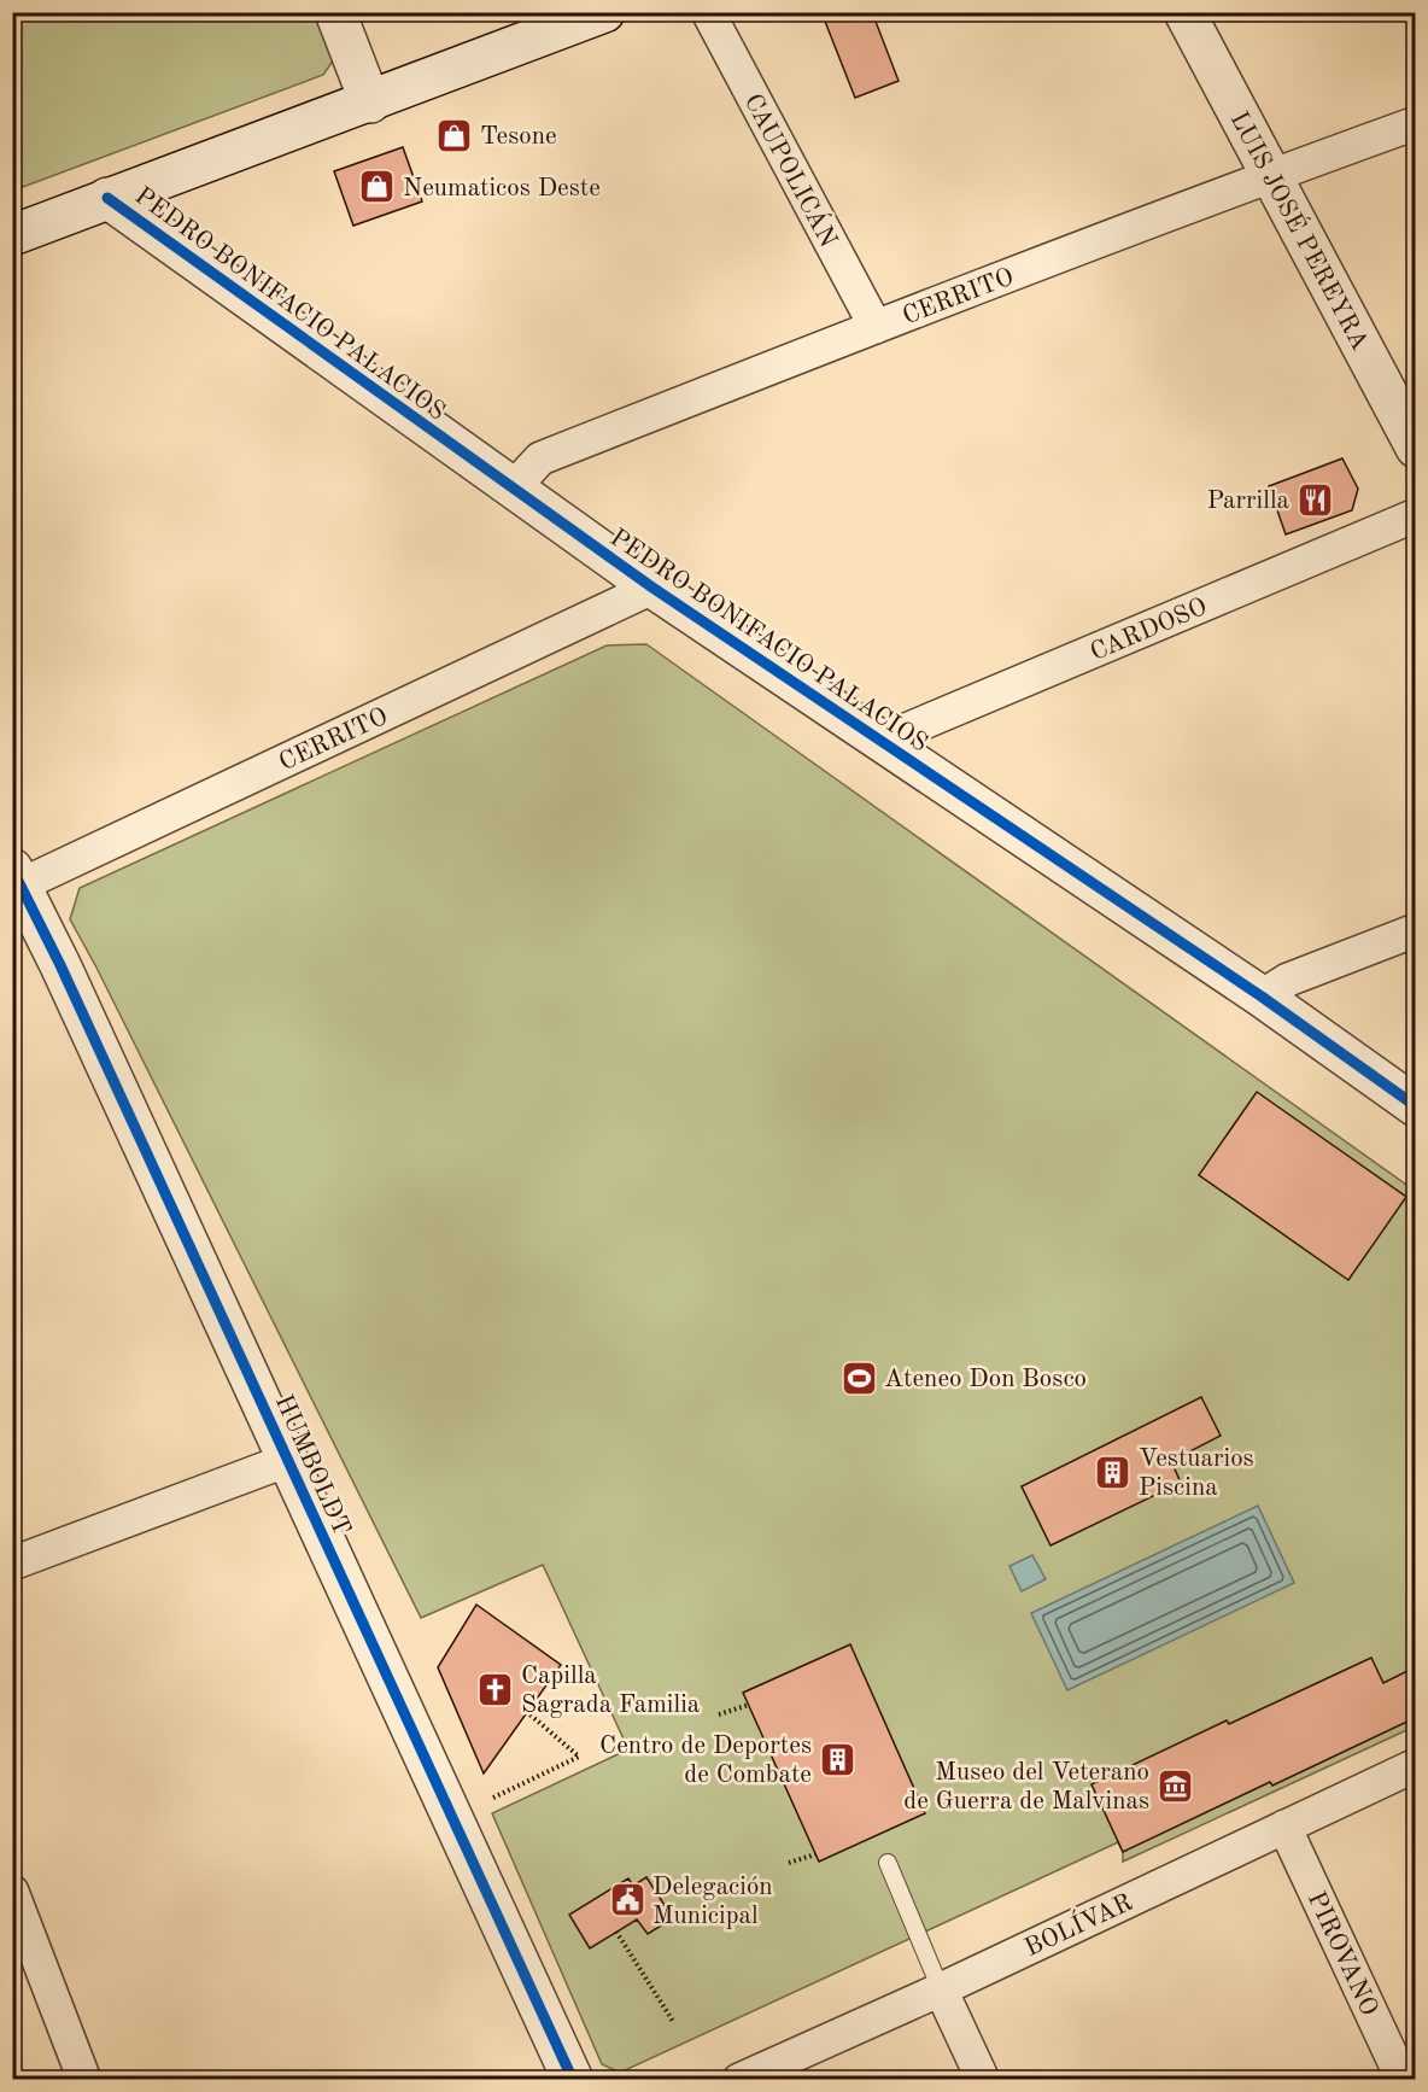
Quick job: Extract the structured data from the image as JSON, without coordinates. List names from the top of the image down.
{
  "streets": {
    "street": [
      "CAUPOLICÁN",
      "LUIS JOSÉ PEREYRA",
      "CERRITO",
      "PEDRO BONIFACIO PALACIOS",
      "CARDOSO",
      "HUMBOLDT",
      "BOLÍVAR",
      "PIROVANO"
    ]
  },
  "crossings": [
    ["CAUPOLICÁN", "CERRITO"],
    ["LUIS JOSÉ PEREYRA", "CERRITO"],
    ["CERRITO", "PEDRO BONIFACIO PALACIOS"],
    ["CERRITO", "HUMBOLDT"],
    ["PEDRO BONIFACIO PALACIOS", "CARDOSO"],
    ["BOLÍVAR", "PIROVANO"]
  ],
  "places": {
    "shop": ["Tesone", "Neumaticos Deste"],
    "restaurant": ["Parrilla"],
    "sports": ["Ateneo Don Bosco"],
    "building": ["Vestuarios Piscina", "Centro de Deportes de Combate"],
    "church": ["Capilla Sagrada Familia"],
    "museum": ["Museo del Veterano de Guerra de Malvinas"],
    "public building": ["Delegación Municipal"]
  }
}
